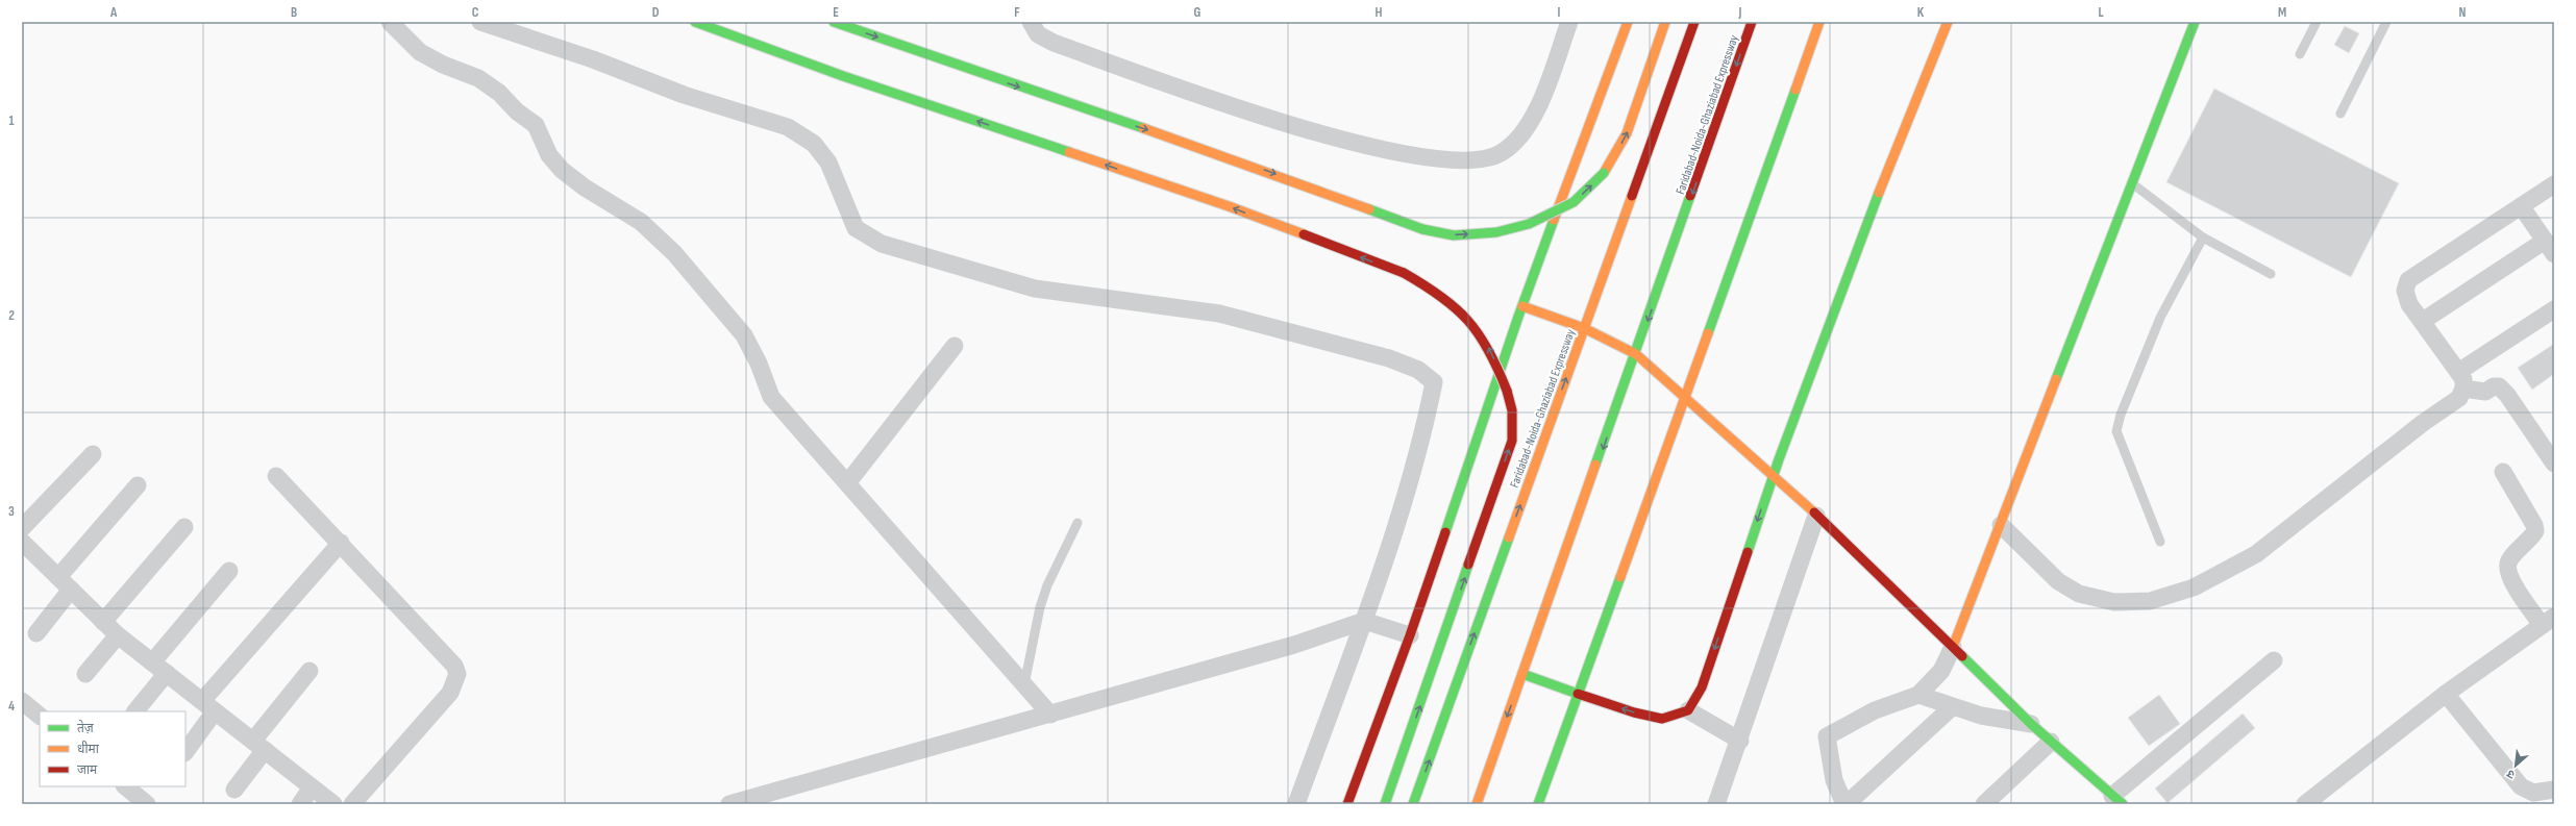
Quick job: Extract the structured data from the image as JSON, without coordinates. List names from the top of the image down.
{
  "streets": {
    "street": ["Faridabad-Noida-Ghaziabad Expressway"]
  },
  "legend": ["तेज़", "धीमा", "जाम"],
  "north": "bottom left",
  "grid": {
    "columns": [
      "A",
      "B",
      "C",
      "D",
      "E",
      "F",
      "G",
      "H",
      "I",
      "J",
      "K",
      "L",
      "M",
      "N"
    ],
    "rows": [
      "1",
      "2",
      "3",
      "4"
    ]
  }
}
